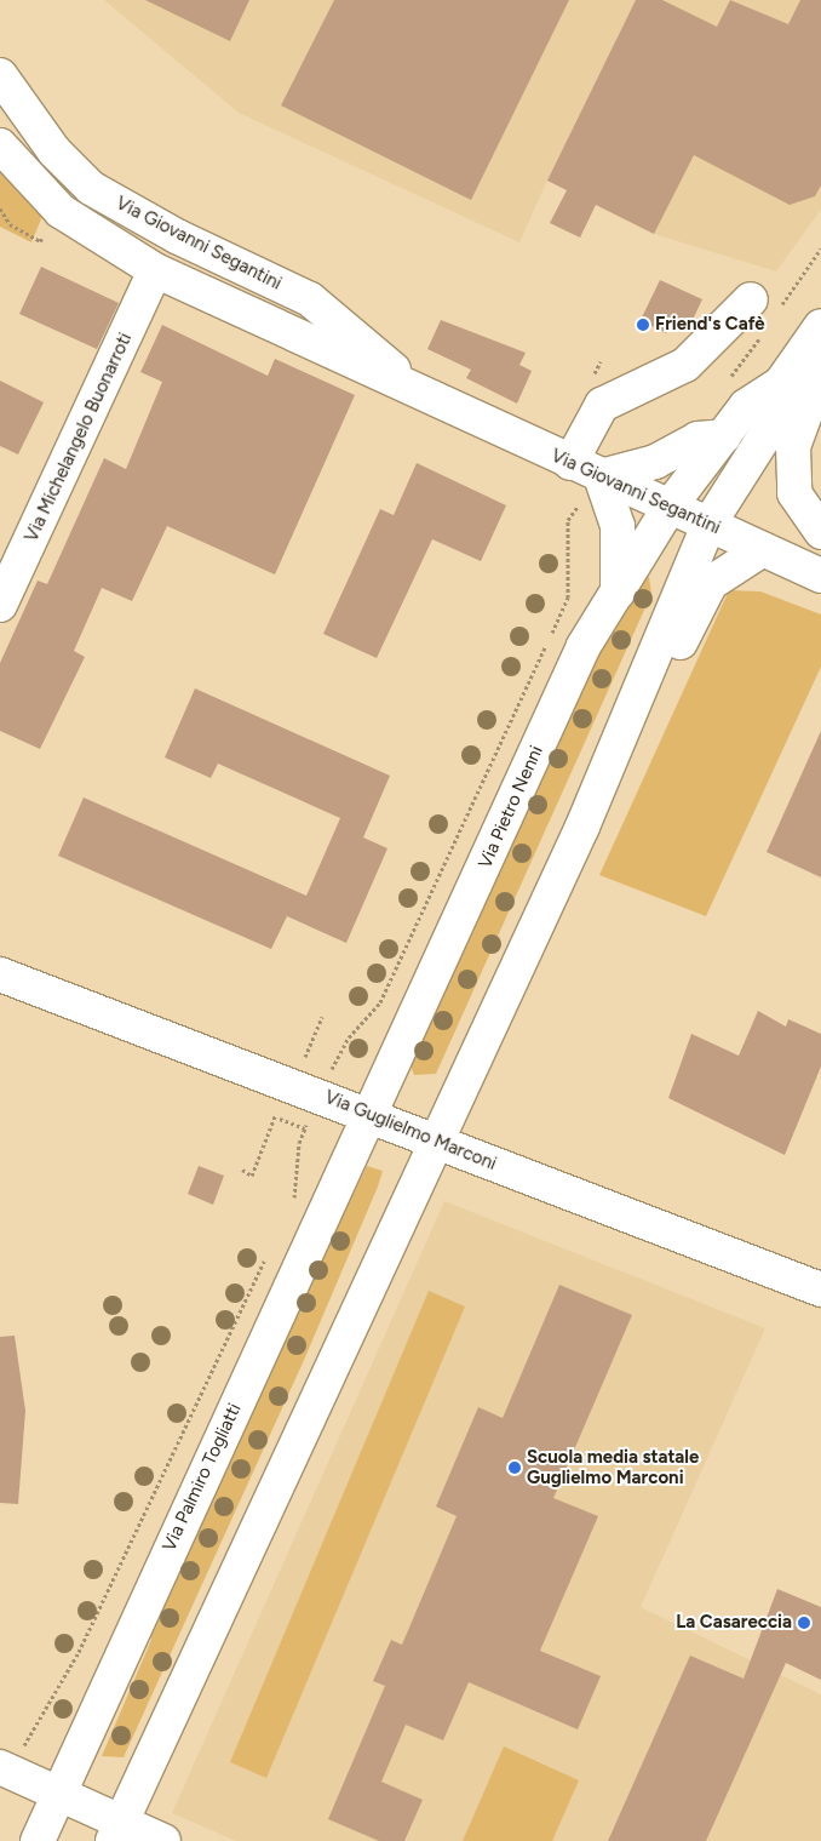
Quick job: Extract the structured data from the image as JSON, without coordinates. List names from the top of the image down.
{
  "streets": {
    "street": [
      "Via Giovanni Segantini",
      "Via Michelangelo Buonarroti",
      "Via Pietro Nenni",
      "Via Guglielmo Marconi",
      "Via Palmiro Togliatti"
    ]
  },
  "crossings": [
    ["Via Giovanni Segantini", "Via Michelangelo Buonarroti"],
    ["Via Giovanni Segantini", "Via Pietro Nenni"],
    ["Via Pietro Nenni", "Via Guglielmo Marconi"],
    ["Via Pietro Nenni", "Via Palmiro Togliatti"],
    ["Via Guglielmo Marconi", "Via Palmiro Togliatti"]
  ],
  "places": ["Friend's Cafè", "Scuola media statale Guglielmo Marconi", "La Casareccia"]
}
